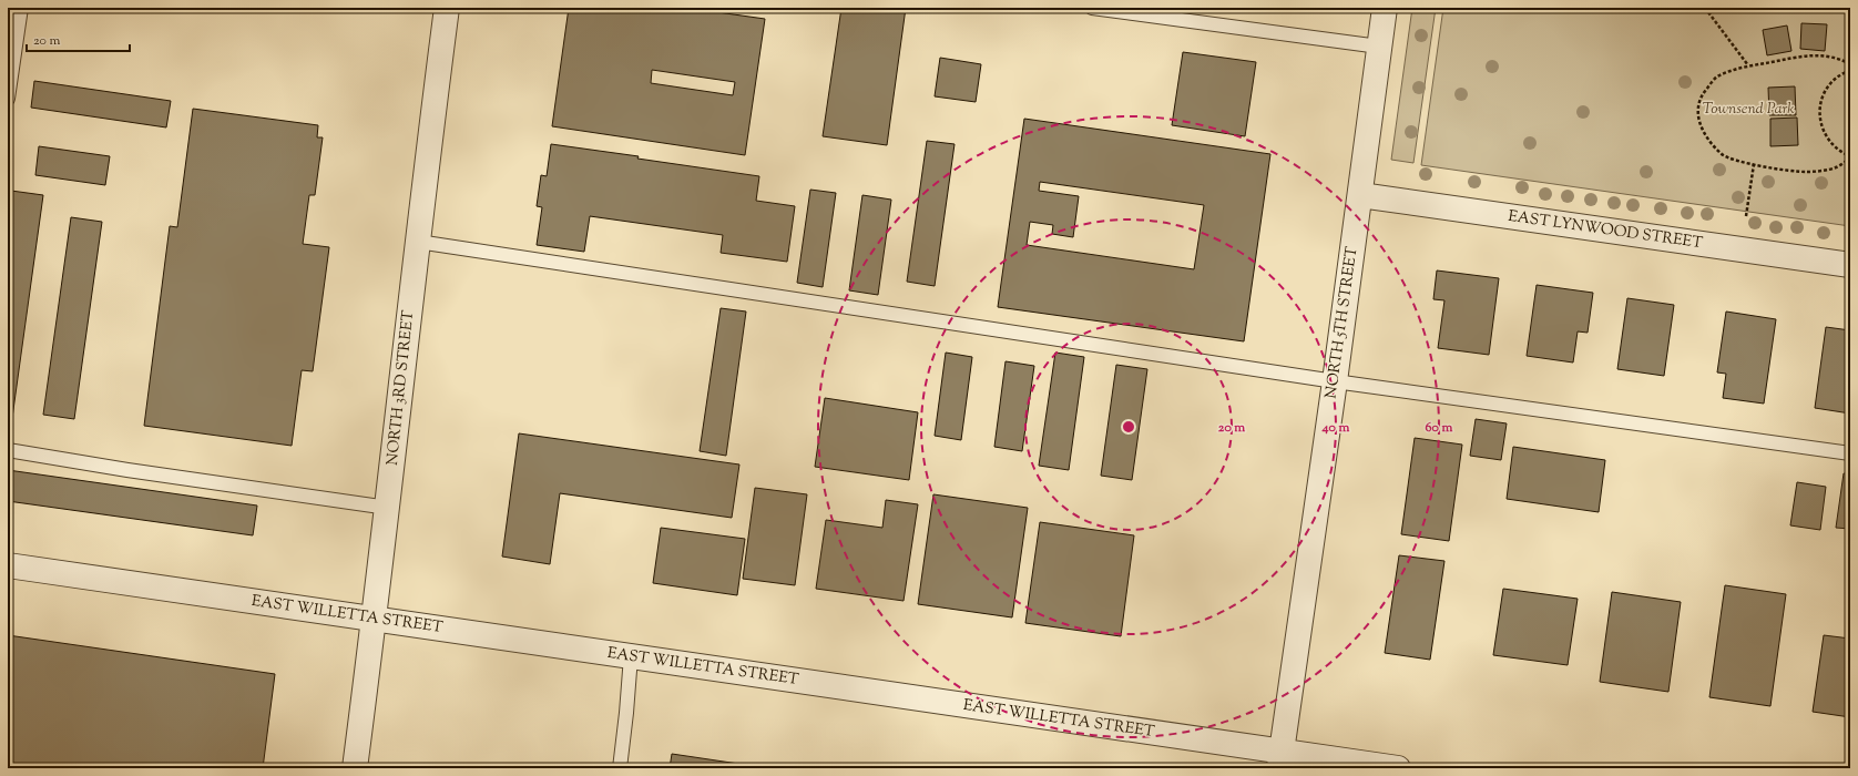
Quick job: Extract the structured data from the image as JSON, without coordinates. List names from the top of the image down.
{
  "streets": {
    "street": [
      "EAST LYNWOOD STREET",
      "NORTH 5TH STREET",
      "NORTH 3RD STREET",
      "EAST WILLETTA STREET"
    ]
  },
  "crossings": [
    ["EAST LYNWOOD STREET", "NORTH 5TH STREET"],
    ["NORTH 5TH STREET", "EAST WILLETTA STREET"],
    ["NORTH 3RD STREET", "EAST WILLETTA STREET"]
  ],
  "parks": ["Townsend Park"],
  "scale_bar": "20 m",
  "rings": ["20 m", "40 m", "60 m"]
}
